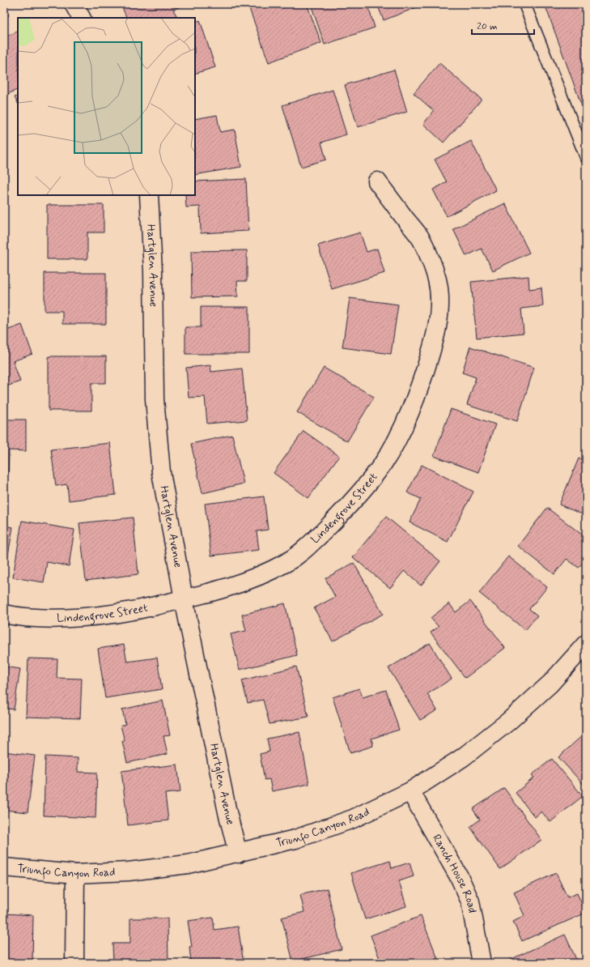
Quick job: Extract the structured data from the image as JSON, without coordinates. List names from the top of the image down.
{
  "streets": {
    "street": [
      "Hartglen Avenue",
      "Lindengrove Street",
      "Triunfo Canyon Road",
      "Ranch House Road"
    ]
  },
  "crossings": [
    ["Hartglen Avenue", "Lindengrove Street"],
    ["Hartglen Avenue", "Triunfo Canyon Road"],
    ["Triunfo Canyon Road", "Ranch House Road"]
  ],
  "scale_bar": "20 m"
}
